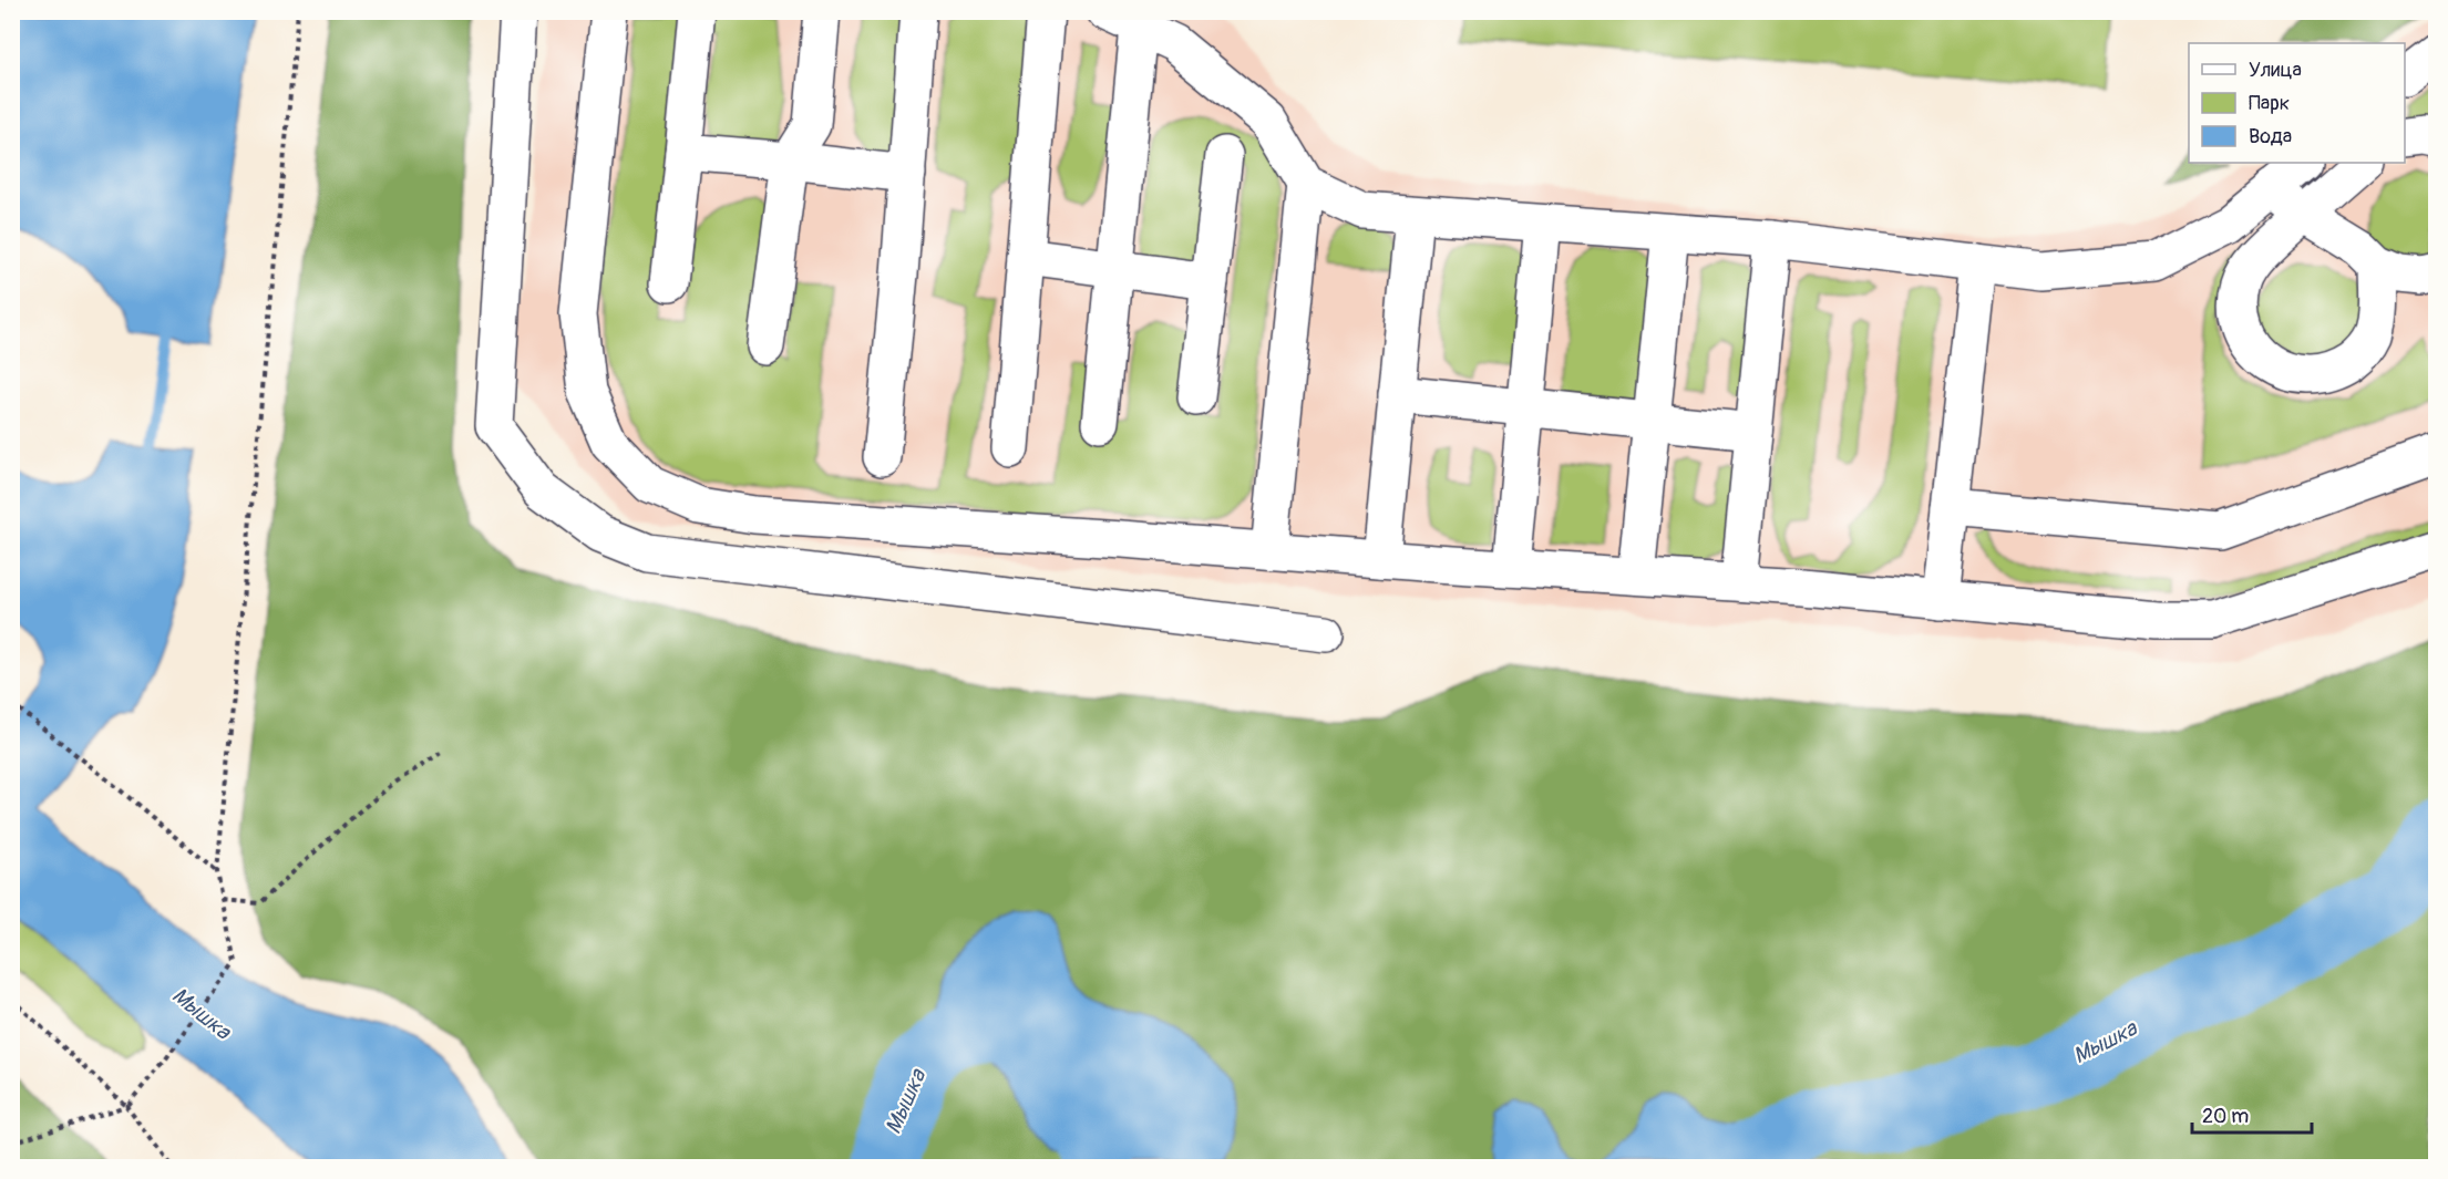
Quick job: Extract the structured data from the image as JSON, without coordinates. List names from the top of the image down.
{
  "water": ["Мышка"],
  "legend": ["Улица", "Парк", "Вода"],
  "scale_bar": "20 m"
}
